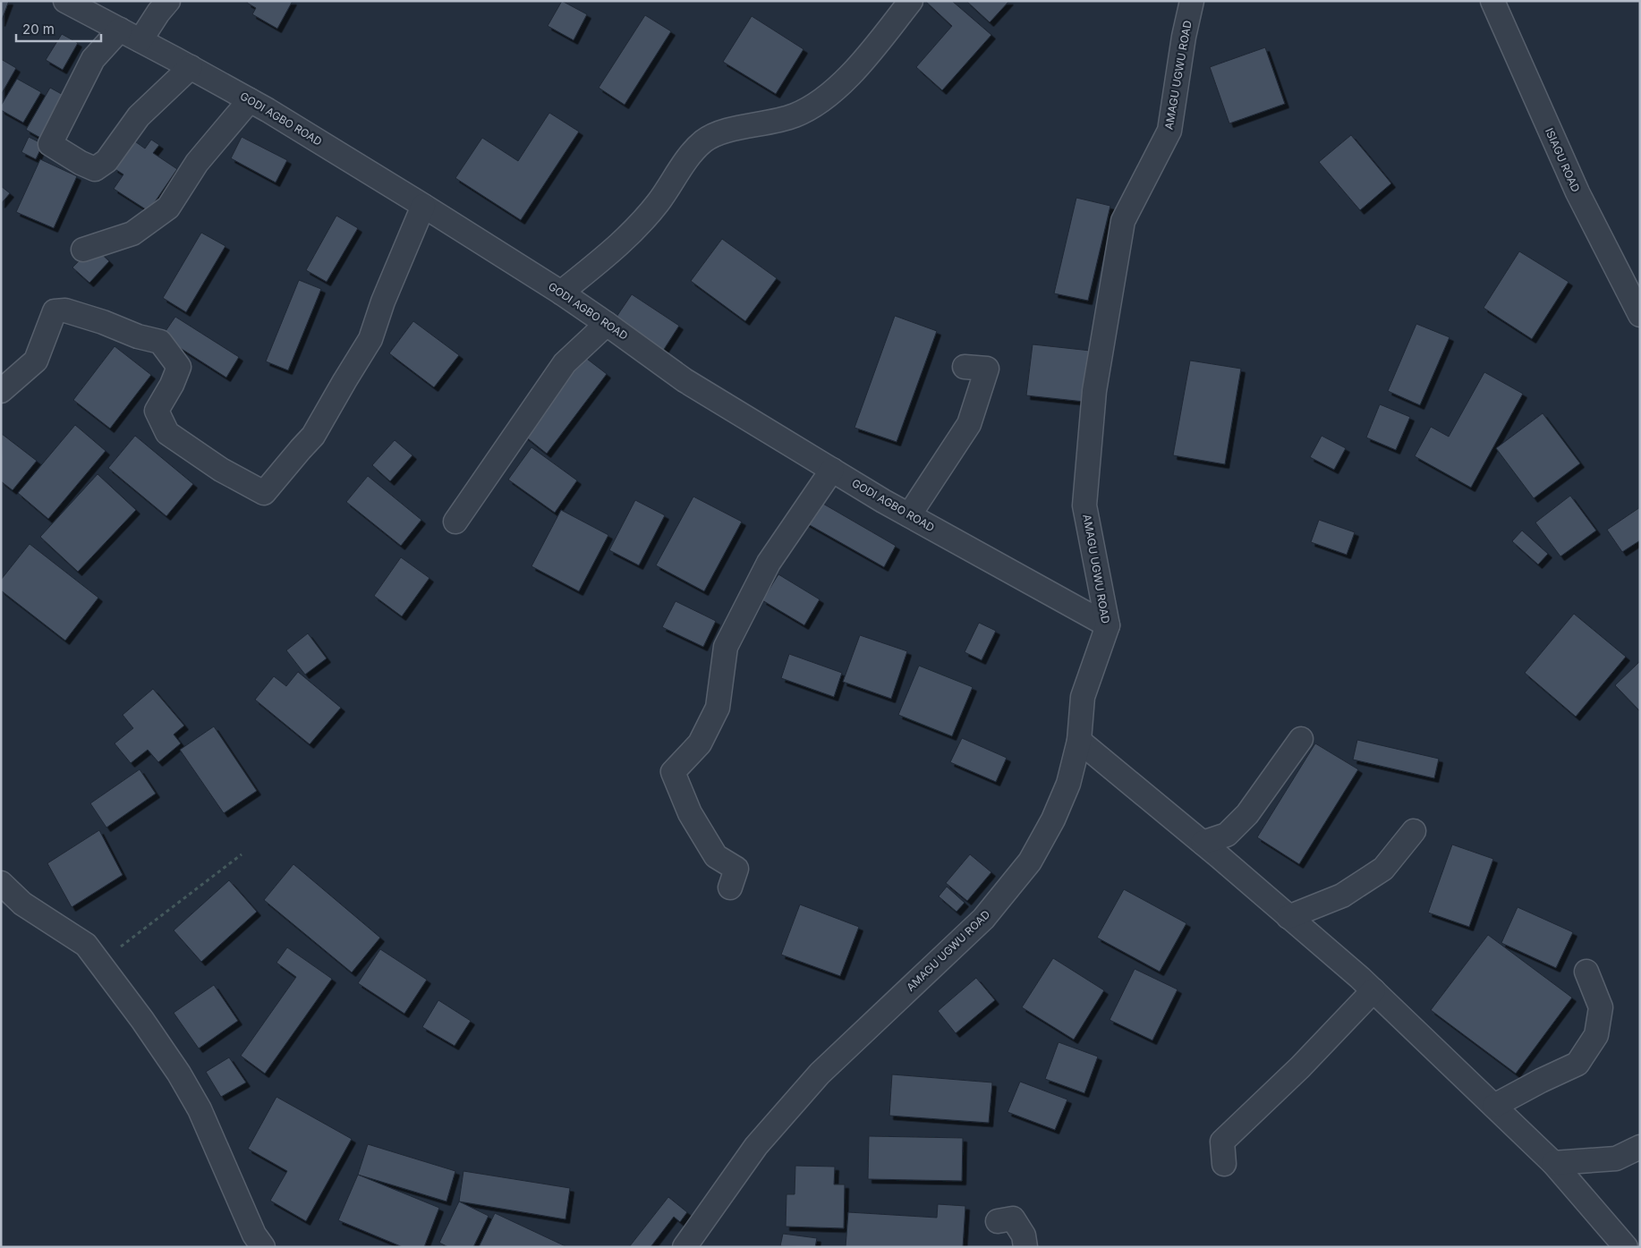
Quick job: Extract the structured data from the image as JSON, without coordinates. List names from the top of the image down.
{
  "streets": {
    "street": ["AMAGU UGWU ROAD", "GODI AGBO ROAD", "ISIAGU ROAD"]
  },
  "crossings": [
    ["AMAGU UGWU ROAD", "GODI AGBO ROAD"]
  ],
  "scale_bar": "20 m"
}
